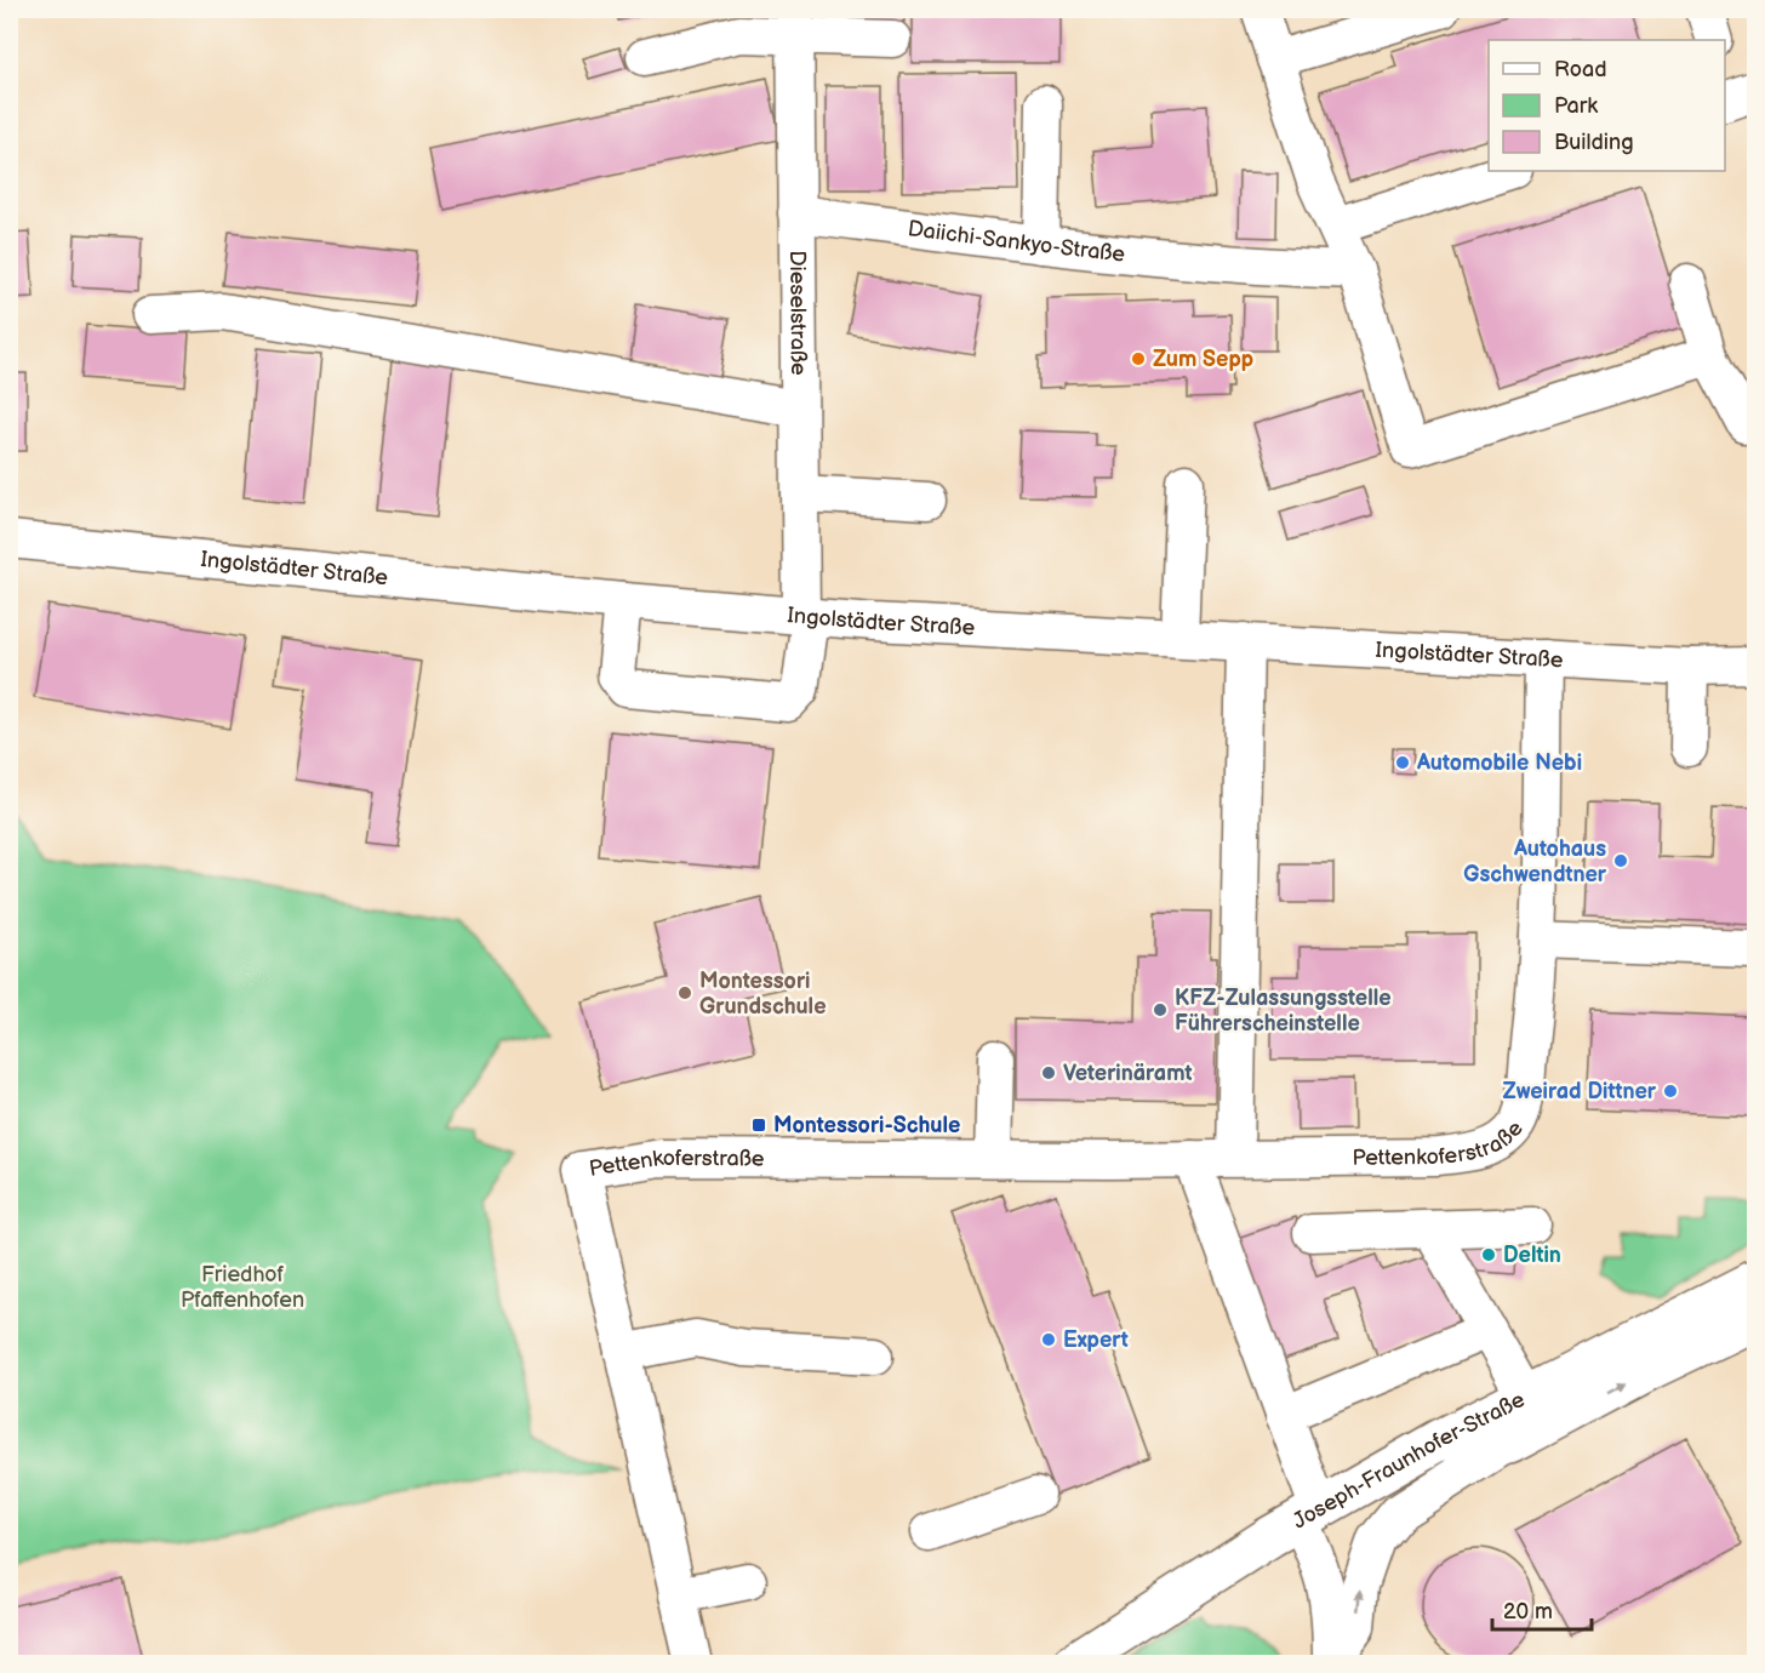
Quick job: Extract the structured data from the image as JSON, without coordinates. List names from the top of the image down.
{
  "streets": {
    "main road": ["Joseph-Fraunhofer-Straße"],
    "street": [
      "Daiichi-Sankyo-Straße",
      "Dieselstraße",
      "Ingolstädter Straße",
      "Pettenkoferstraße"
    ]
  },
  "crossings": [
    ["Daiichi-Sankyo-Straße", "Dieselstraße"],
    ["Dieselstraße", "Ingolstädter Straße"],
    ["Ingolstädter Straße", "Pettenkoferstraße"]
  ],
  "parks": ["Friedhof Pfaffenhofen"],
  "places": {
    "other": [
      "Zum Sepp",
      "Automobile Nebi",
      "Autohaus Gschwendtner",
      "Montessori Grundschule",
      "KFZ-Zulassungsstelle Führerscheinstelle",
      "Veterinäramt",
      "Zweirad Dittner",
      "Deltin",
      "Expert"
    ],
    "transit": ["Montessori-Schule"]
  },
  "legend": ["Road", "Park", "Building"],
  "scale_bar": "20 m"
}
